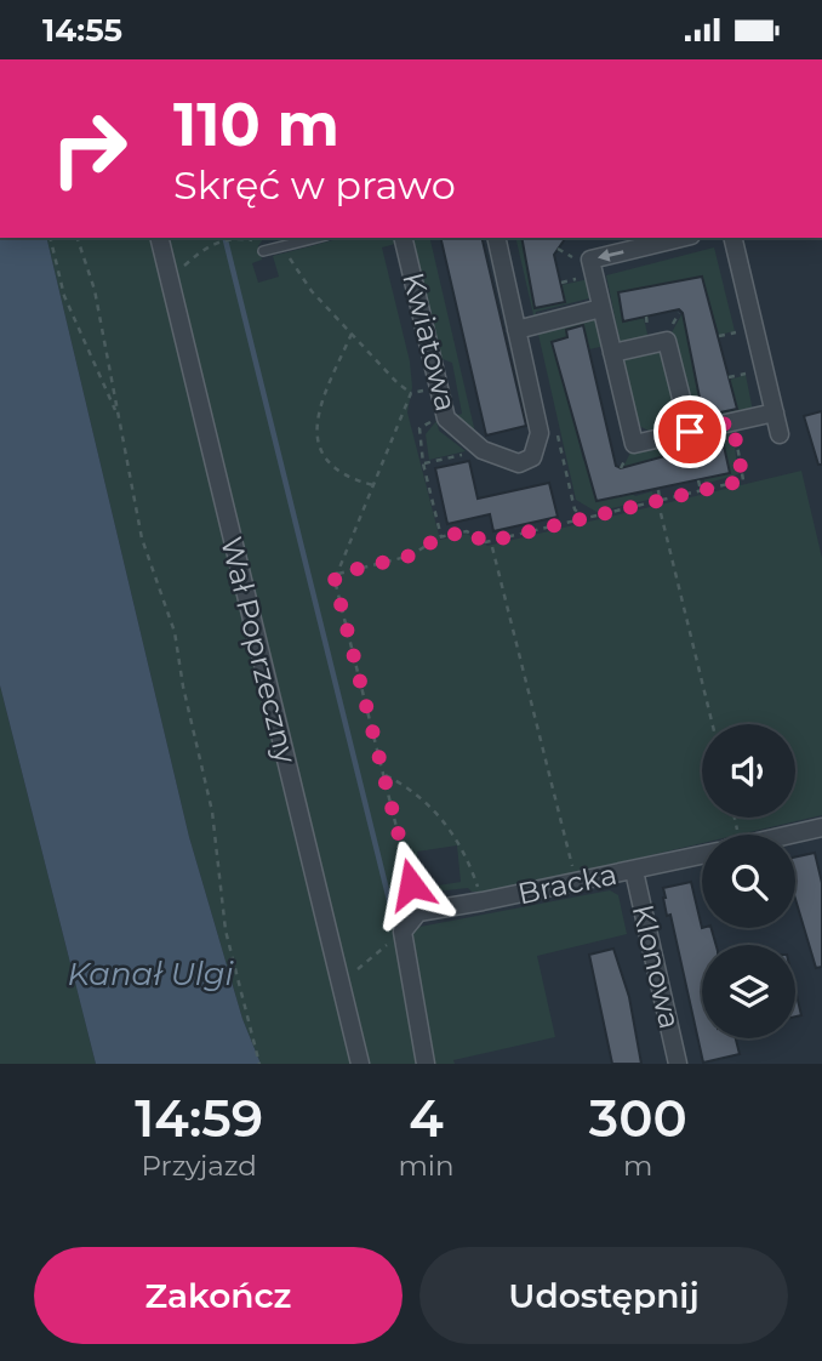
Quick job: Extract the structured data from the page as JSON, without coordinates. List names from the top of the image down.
{
  "streets": {
    "street": [
      "Kwiatowa",
      "Wał Poprzeczny",
      "Bracka",
      "Klonowa"
    ]
  },
  "crossings": [
    ["Bracka", "Klonowa"]
  ],
  "water": ["Kanał Ulgi"],
  "page": {
    "status": "14:55",
    "turn": ["110 m", "Skręć w prawo"],
    "eta": [
      "14:59",
      "Przyjazd",
      "4",
      "min",
      "300",
      "m"
    ],
    "buttons": ["Zakończ", "Udostępnij"]
  }
}
